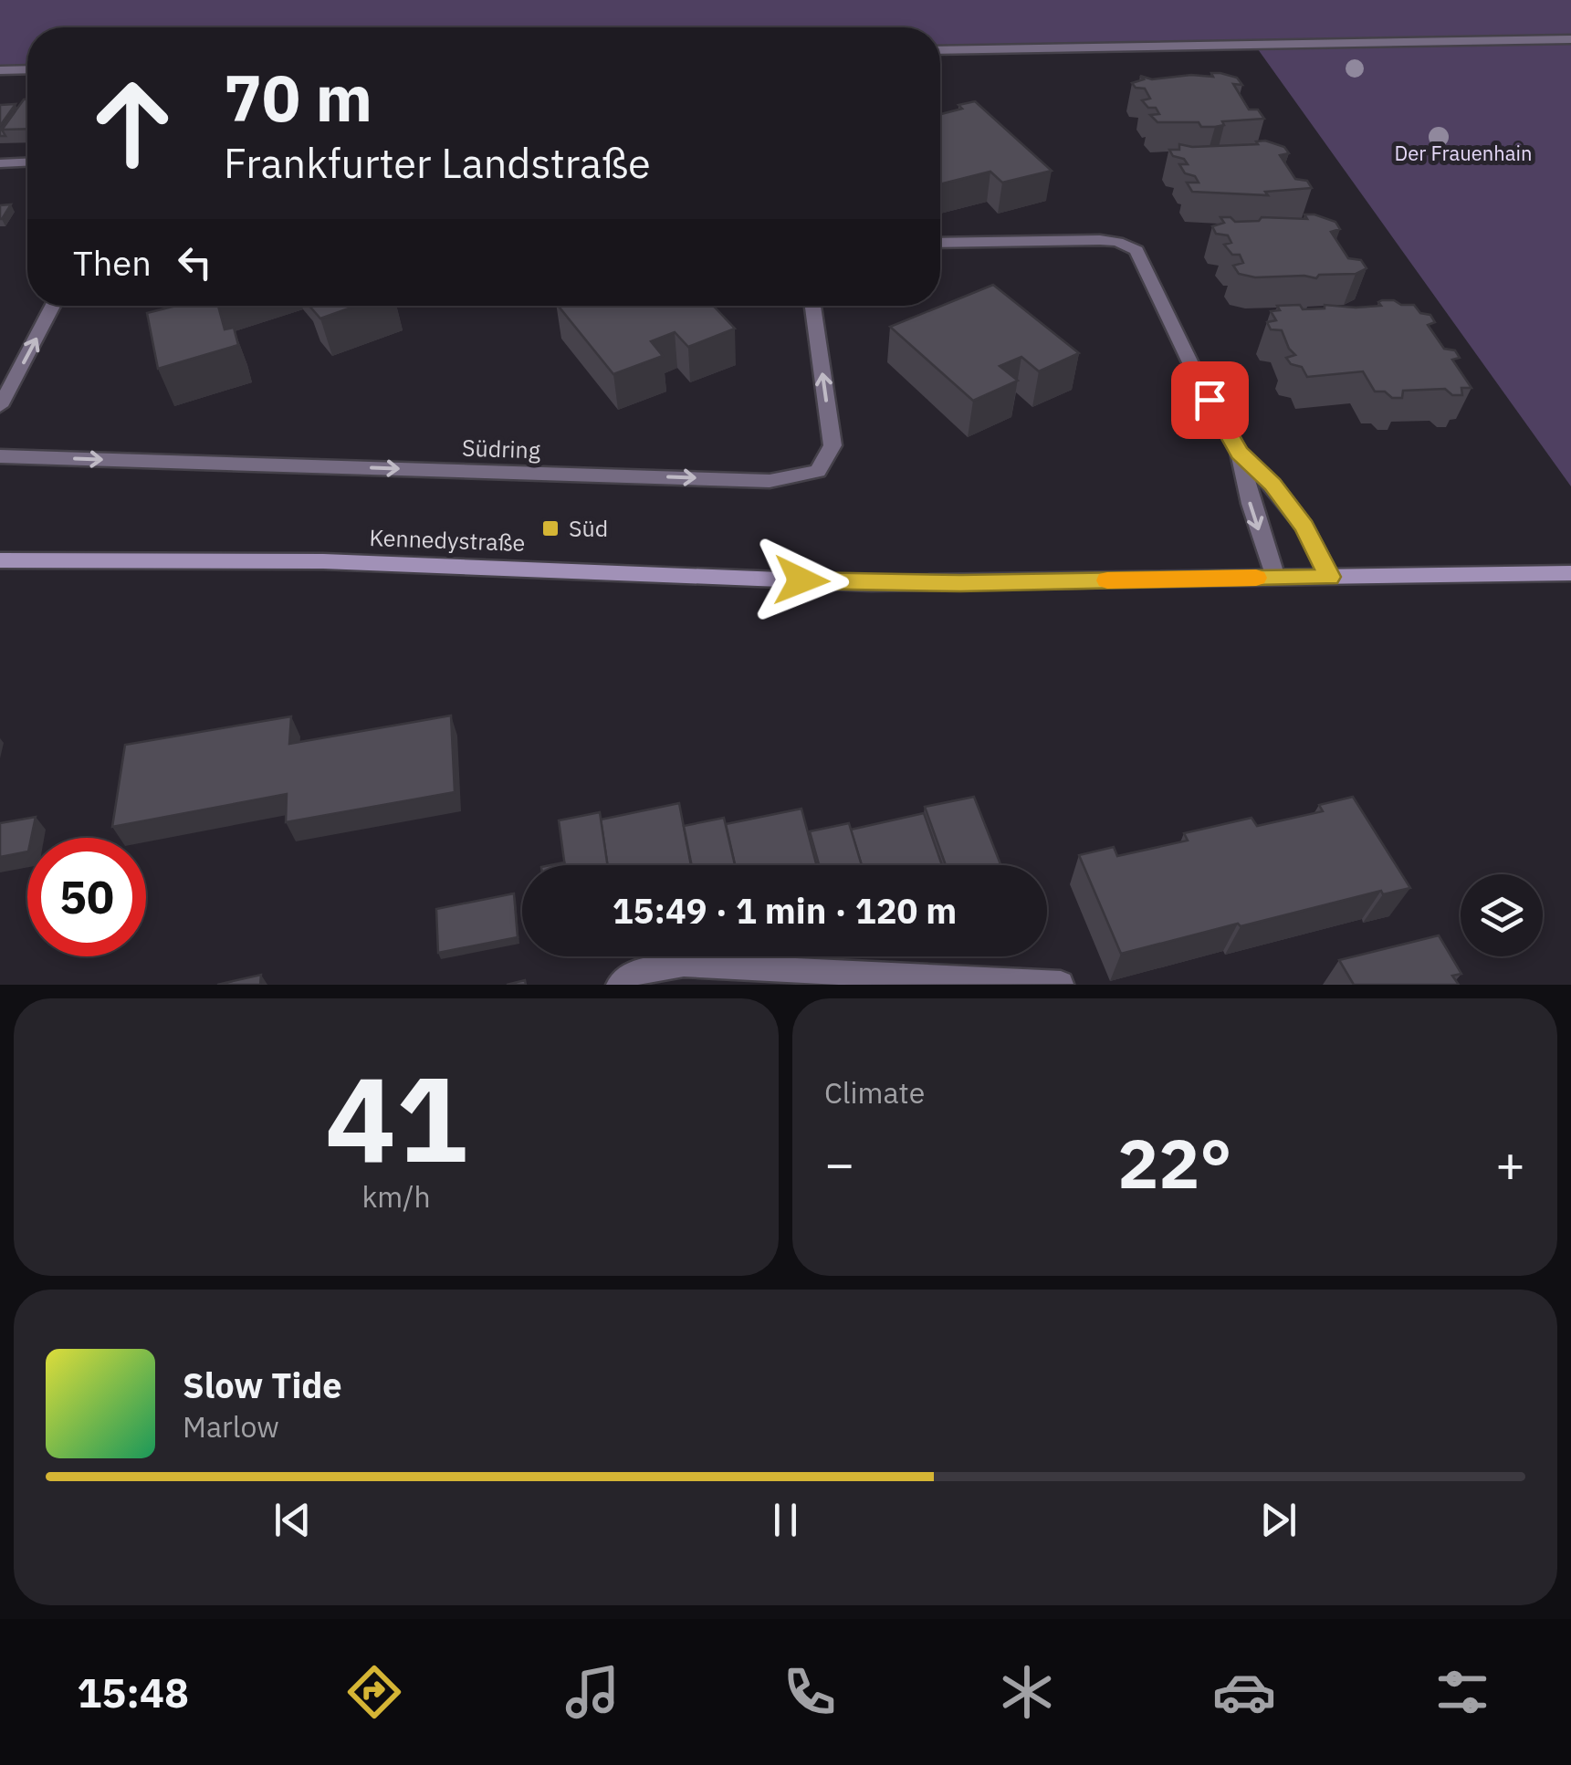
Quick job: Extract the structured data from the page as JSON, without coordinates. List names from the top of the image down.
{
  "streets": {
    "main road": ["Kennedystraße"],
    "street": ["Südring"]
  },
  "one_way": ["Südring"],
  "parks": ["Der Frauenhain"],
  "places": {
    "transit": ["Süd"]
  },
  "page": {
    "turn": ["70 m", "Frankfurter Landstraße"],
    "then": "Then",
    "limit": "50",
    "trip": "15:49 · 1 min · 120 m",
    "tile": [
      ["41", "km/h"],
      "Climate"
    ],
    "heat": ["−", "22°", "+"],
    "song": ["Slow Tide", "Marlow"],
    "tabs": "15:48"
  }
}
